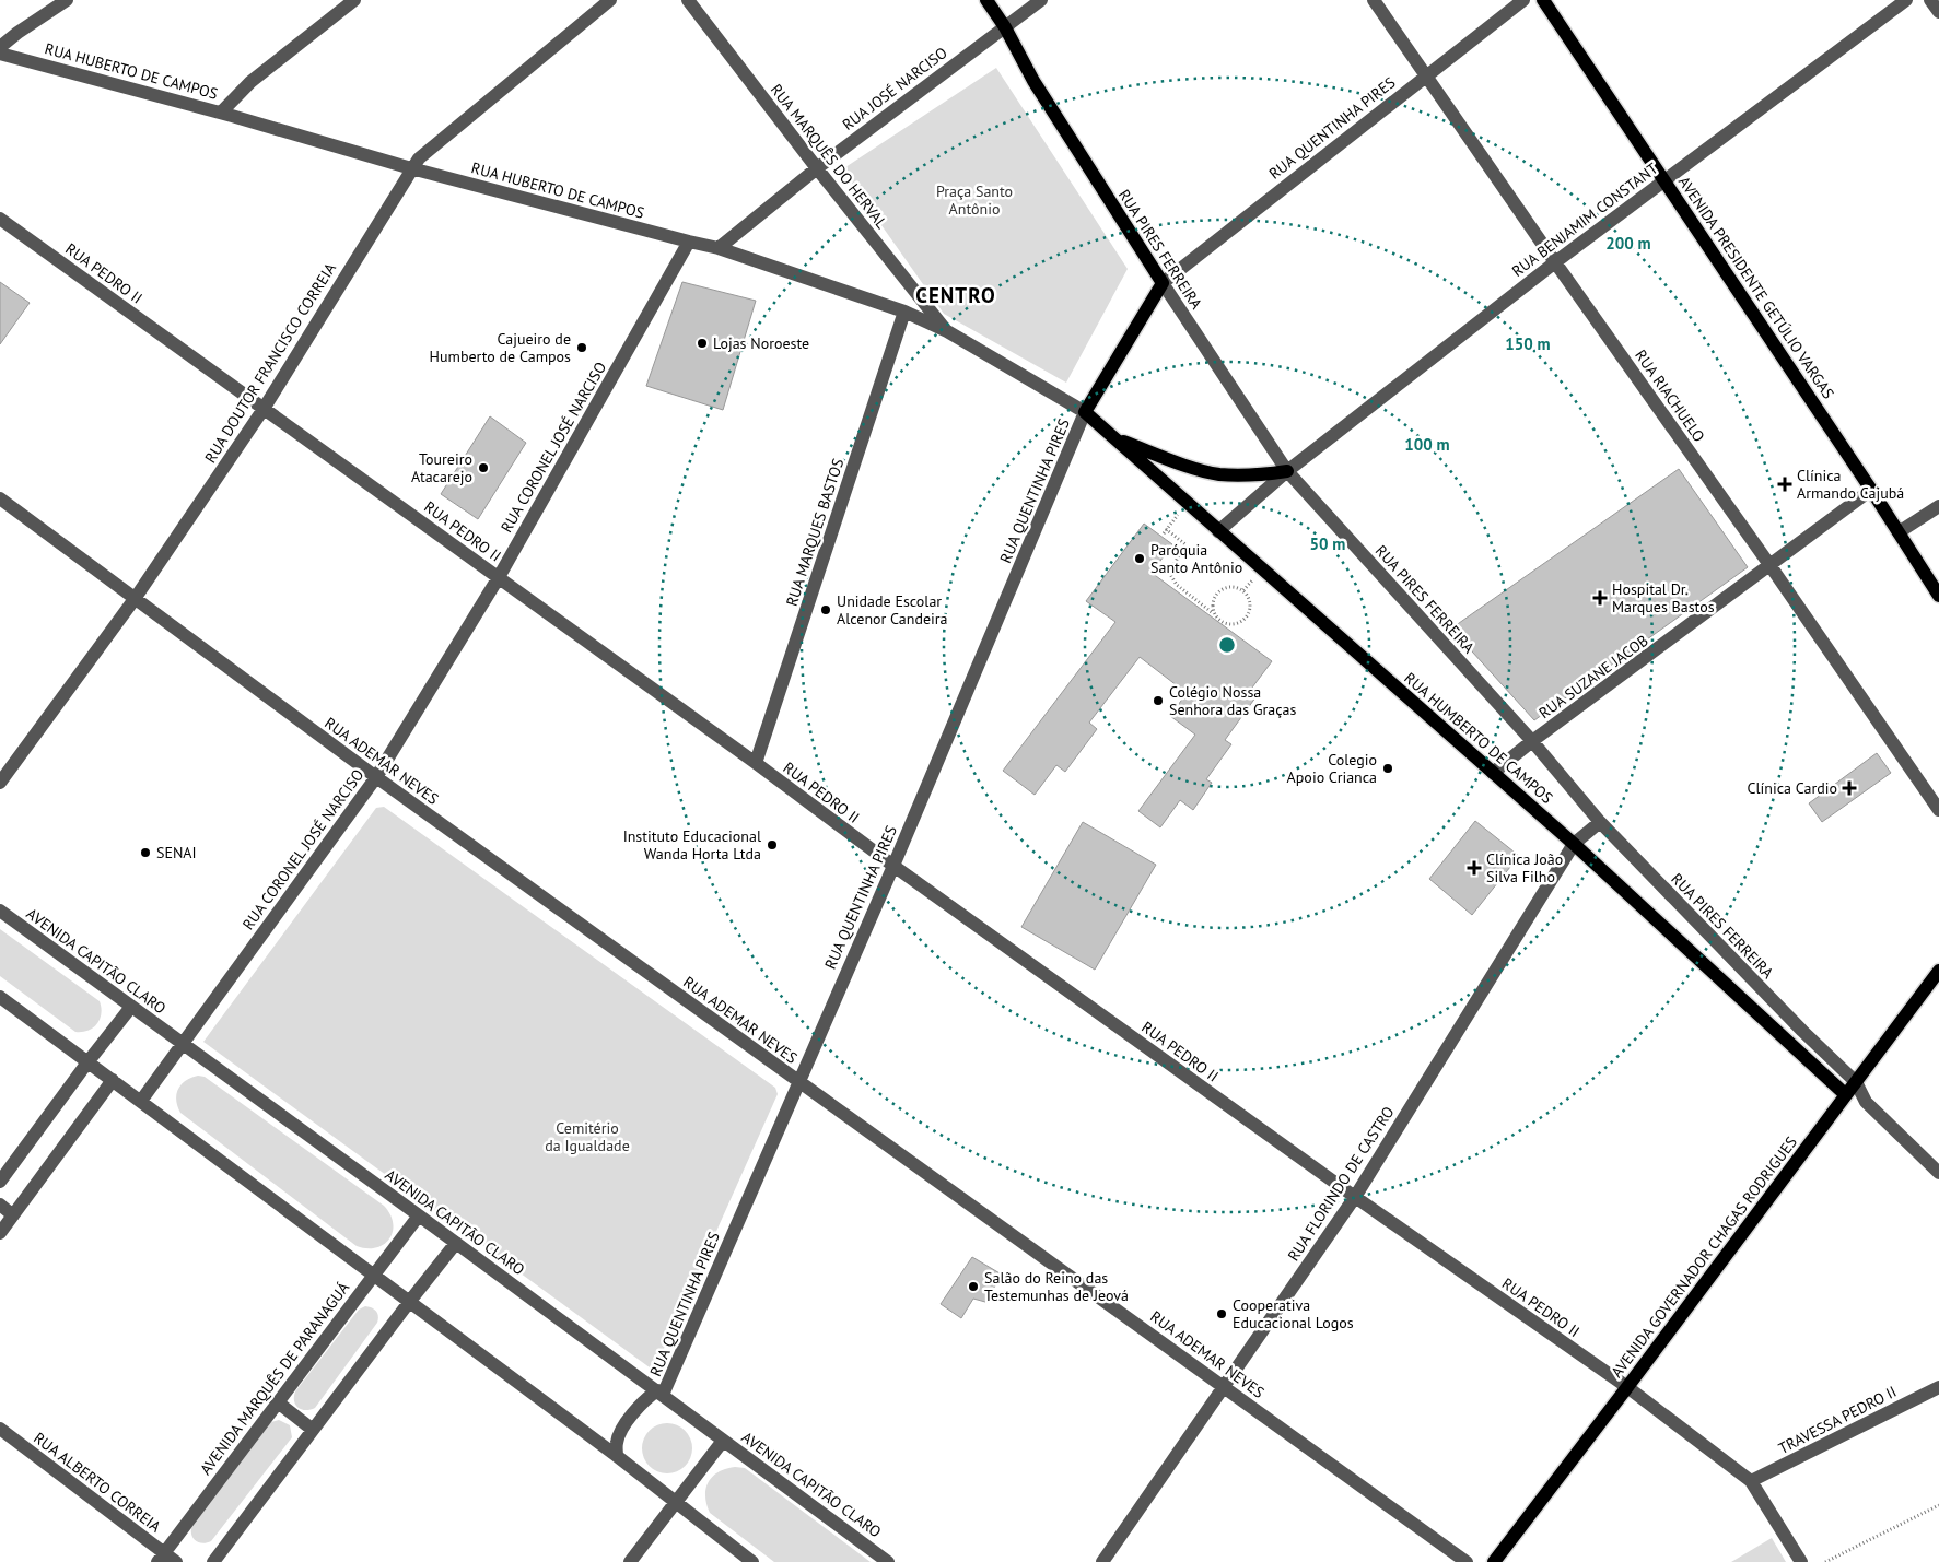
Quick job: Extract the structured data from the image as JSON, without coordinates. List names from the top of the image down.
{
  "streets": {
    "main road": [
      "RUA PIRES FERREIRA",
      "AVENIDA PRESIDENTE GETÚLIO VARGAS",
      "RUA HUMBERTO DE CAMPOS",
      "AVENIDA GOVERNADOR CHAGAS RODRIGUES"
    ],
    "street": [
      "RUA HUBERTO DE CAMPOS",
      "RUA JOSÉ NARCISO",
      "RUA QUENTINHA PIRES",
      "RUA MARQUÊS DO HERVAL",
      "RUA BENJAMIM CONSTANT",
      "RUA PEDRO II",
      "RUA DOUTOR FRANCISCO CORREIA",
      "RUA RIACHUELO",
      "RUA CORONEL JOSÉ NARCISO",
      "RUA MARQUES BASTOS",
      "RUA SUZANE JACOB",
      "RUA ADEMAR NEVES",
      "AVENIDA CAPITÃO CLARO",
      "RUA FLORINDO DE CASTRO",
      "AVENIDA MARQUÊS DE PARANAGUÁ",
      "TRAVESSA PEDRO II",
      "RUA ALBERTO CORREIA"
    ]
  },
  "crossings": [
    ["RUA HUBERTO DE CAMPOS", "RUA JOSÉ NARCISO"],
    ["RUA HUBERTO DE CAMPOS", "RUA QUENTINHA PIRES"],
    ["RUA HUBERTO DE CAMPOS", "RUA MARQUÊS DO HERVAL"],
    ["RUA HUBERTO DE CAMPOS", "RUA DOUTOR FRANCISCO CORREIA"],
    ["RUA HUBERTO DE CAMPOS", "RUA CORONEL JOSÉ NARCISO"],
    ["RUA HUBERTO DE CAMPOS", "RUA MARQUES BASTOS"],
    ["RUA HUBERTO DE CAMPOS", "RUA HUMBERTO DE CAMPOS"],
    ["RUA JOSÉ NARCISO", "RUA MARQUÊS DO HERVAL"],
    ["RUA JOSÉ NARCISO", "RUA PIRES FERREIRA"],
    ["RUA QUENTINHA PIRES", "RUA PIRES FERREIRA"],
    ["RUA QUENTINHA PIRES", "RUA PEDRO II"],
    ["RUA QUENTINHA PIRES", "RUA RIACHUELO"],
    ["RUA QUENTINHA PIRES", "RUA HUMBERTO DE CAMPOS"],
    ["RUA QUENTINHA PIRES", "RUA ADEMAR NEVES"],
    ["RUA QUENTINHA PIRES", "AVENIDA CAPITÃO CLARO"],
    ["RUA BENJAMIM CONSTANT", "RUA PIRES FERREIRA"],
    ["RUA BENJAMIM CONSTANT", "AVENIDA PRESIDENTE GETÚLIO VARGAS"],
    ["RUA BENJAMIM CONSTANT", "RUA RIACHUELO"],
    ["RUA BENJAMIM CONSTANT", "RUA HUMBERTO DE CAMPOS"],
    ["RUA PIRES FERREIRA", "RUA SUZANE JACOB"],
    ["RUA PIRES FERREIRA", "RUA FLORINDO DE CASTRO"],
    ["RUA PIRES FERREIRA", "AVENIDA GOVERNADOR CHAGAS RODRIGUES"],
    ["RUA PEDRO II", "RUA DOUTOR FRANCISCO CORREIA"],
    ["RUA PEDRO II", "RUA CORONEL JOSÉ NARCISO"],
    ["RUA PEDRO II", "RUA MARQUES BASTOS"],
    ["RUA PEDRO II", "RUA FLORINDO DE CASTRO"],
    ["RUA PEDRO II", "AVENIDA GOVERNADOR CHAGAS RODRIGUES"],
    ["RUA PEDRO II", "TRAVESSA PEDRO II"],
    ["AVENIDA PRESIDENTE GETÚLIO VARGAS", "RUA SUZANE JACOB"],
    ["RUA DOUTOR FRANCISCO CORREIA", "RUA ADEMAR NEVES"],
    ["RUA RIACHUELO", "RUA SUZANE JACOB"],
    ["RUA CORONEL JOSÉ NARCISO", "RUA ADEMAR NEVES"],
    ["RUA CORONEL JOSÉ NARCISO", "AVENIDA CAPITÃO CLARO"],
    ["RUA SUZANE JACOB", "RUA HUMBERTO DE CAMPOS"],
    ["RUA HUMBERTO DE CAMPOS", "RUA FLORINDO DE CASTRO"],
    ["RUA HUMBERTO DE CAMPOS", "AVENIDA GOVERNADOR CHAGAS RODRIGUES"],
    ["RUA ADEMAR NEVES", "RUA FLORINDO DE CASTRO"],
    ["AVENIDA CAPITÃO CLARO", "AVENIDA MARQUÊS DE PARANAGUÁ"],
    ["AVENIDA MARQUÊS DE PARANAGUÁ", "RUA ALBERTO CORREIA"]
  ],
  "districts": ["CENTRO"],
  "parks": ["Praça Santo Antônio", "Cemitério da Igualdade"],
  "places": {
    "other": [
      "Lojas Noroeste",
      "Cajueiro de Humberto de Campos",
      "Toureiro Atacarejo",
      "Paróquia Santo Antônio",
      "Unidade Escolar Alcenor Candeira",
      "Colégio Nossa Senhora das Graças",
      "Colegio Apoio Crianca",
      "Instituto Educacional Wanda Horta Ltda",
      "SENAI",
      "Salão do Reino das Testemunhas de Jeová",
      "Cooperativa Educacional Logos"
    ],
    "health": [
      "Clínica Armando Cajubá",
      "Hospital Dr. Marques Bastos",
      "Clínica Cardio",
      "Clínica João Silva Filho"
    ]
  },
  "rings": [
    "200 m",
    "150 m",
    "100 m",
    "50 m"
  ]
}
